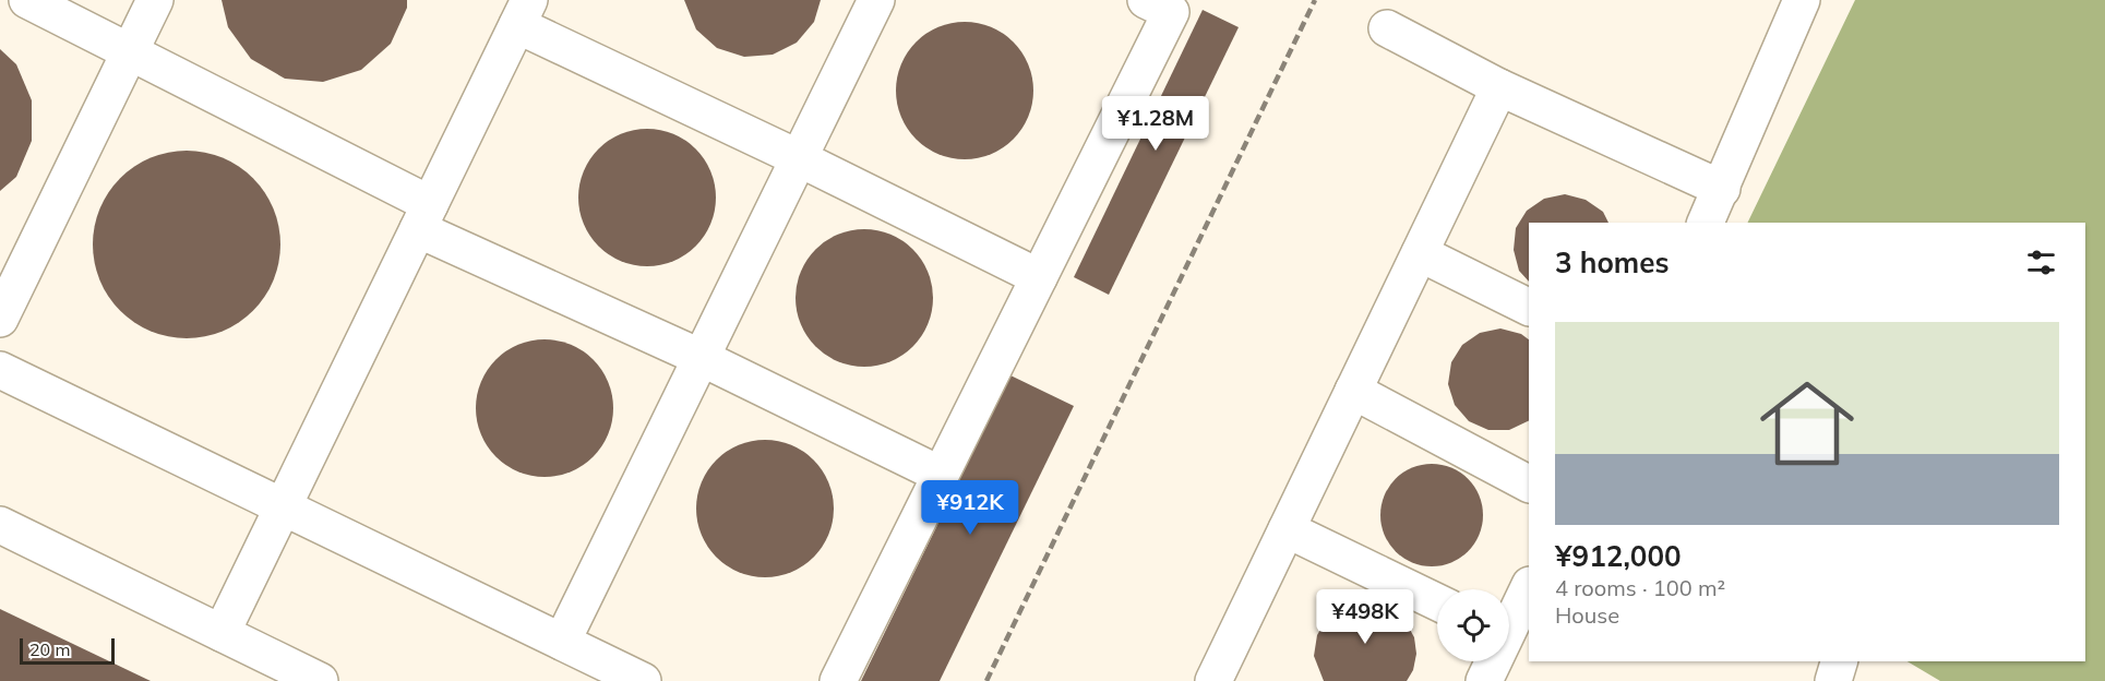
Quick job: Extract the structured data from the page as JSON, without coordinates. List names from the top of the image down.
{
  "scale_bar": "20 m",
  "page": {
    "price": ["¥1.28M", "¥912K", "¥498K"],
    "heading": "3 homes",
    "list": [
      {
        "name": "¥912,000",
        "note": "4 rooms · 100 m² · House"
      }
    ],
    "scale": "20 m"
  }
}
